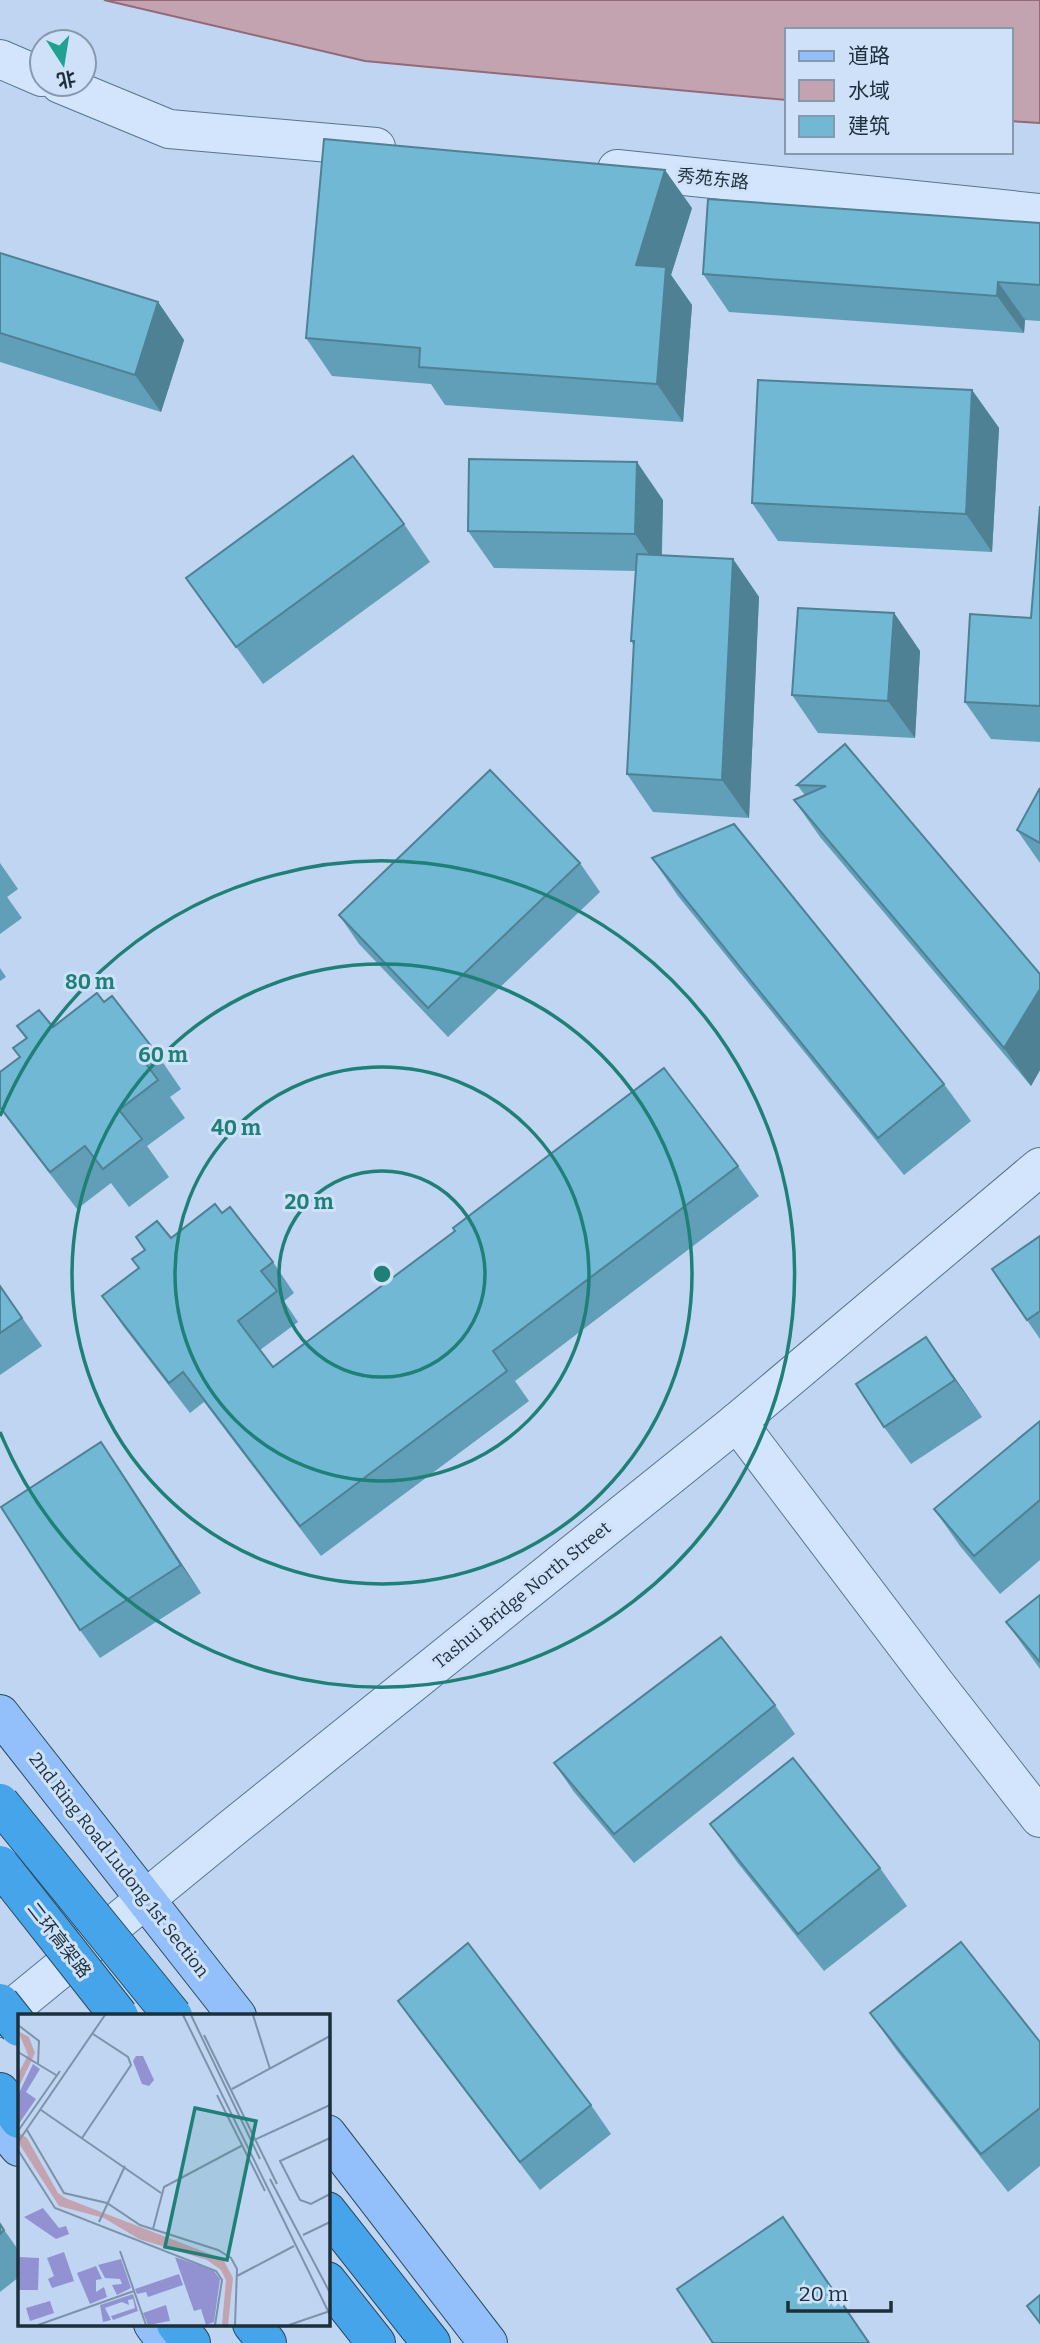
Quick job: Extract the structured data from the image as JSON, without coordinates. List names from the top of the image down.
{
  "streets": {
    "highway": ["二环高架路"],
    "main road": ["2nd Ring Road Ludong 1st Section"],
    "street": ["秀苑东路", "Tashui Bridge North Street"]
  },
  "crossings": [
    ["Tashui Bridge North Street", "2nd Ring Road Ludong 1st Section"]
  ],
  "legend": ["道路", "水域", "建筑"],
  "scale_bar": "20 m",
  "north": "bottom",
  "rings": [
    "80 m",
    "60 m",
    "40 m",
    "20 m"
  ]
}
